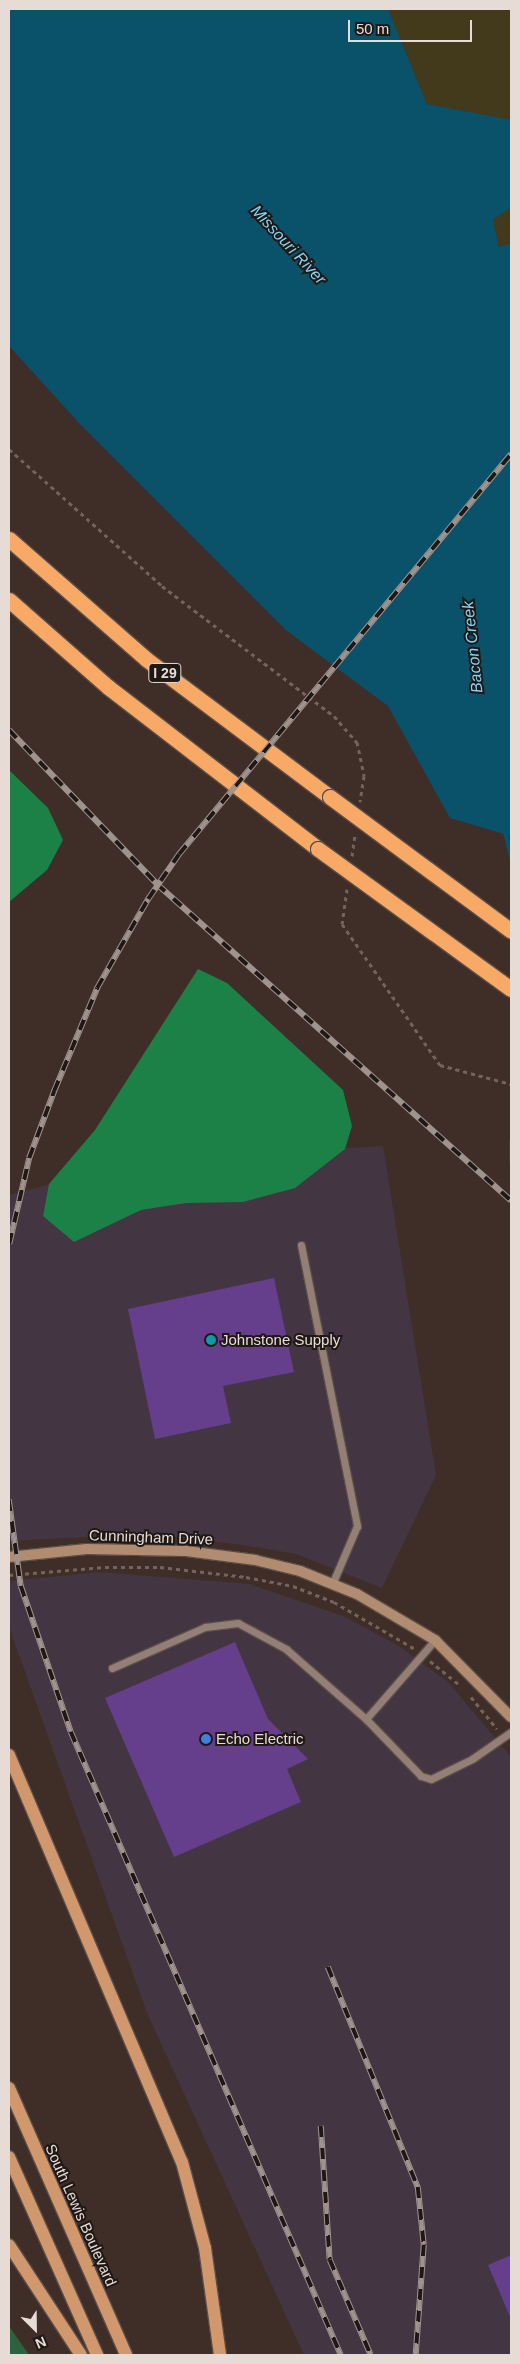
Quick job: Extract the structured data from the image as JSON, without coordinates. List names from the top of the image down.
{
  "streets": {
    "highway": ["I 29"],
    "main road": ["South Lewis Boulevard"],
    "street": ["Cunningham Drive"]
  },
  "water": ["Missouri River", "Bacon Creek"],
  "places": ["Johnstone Supply", "Echo Electric"],
  "scale_bar": "50 m",
  "north": "bottom right"
}
